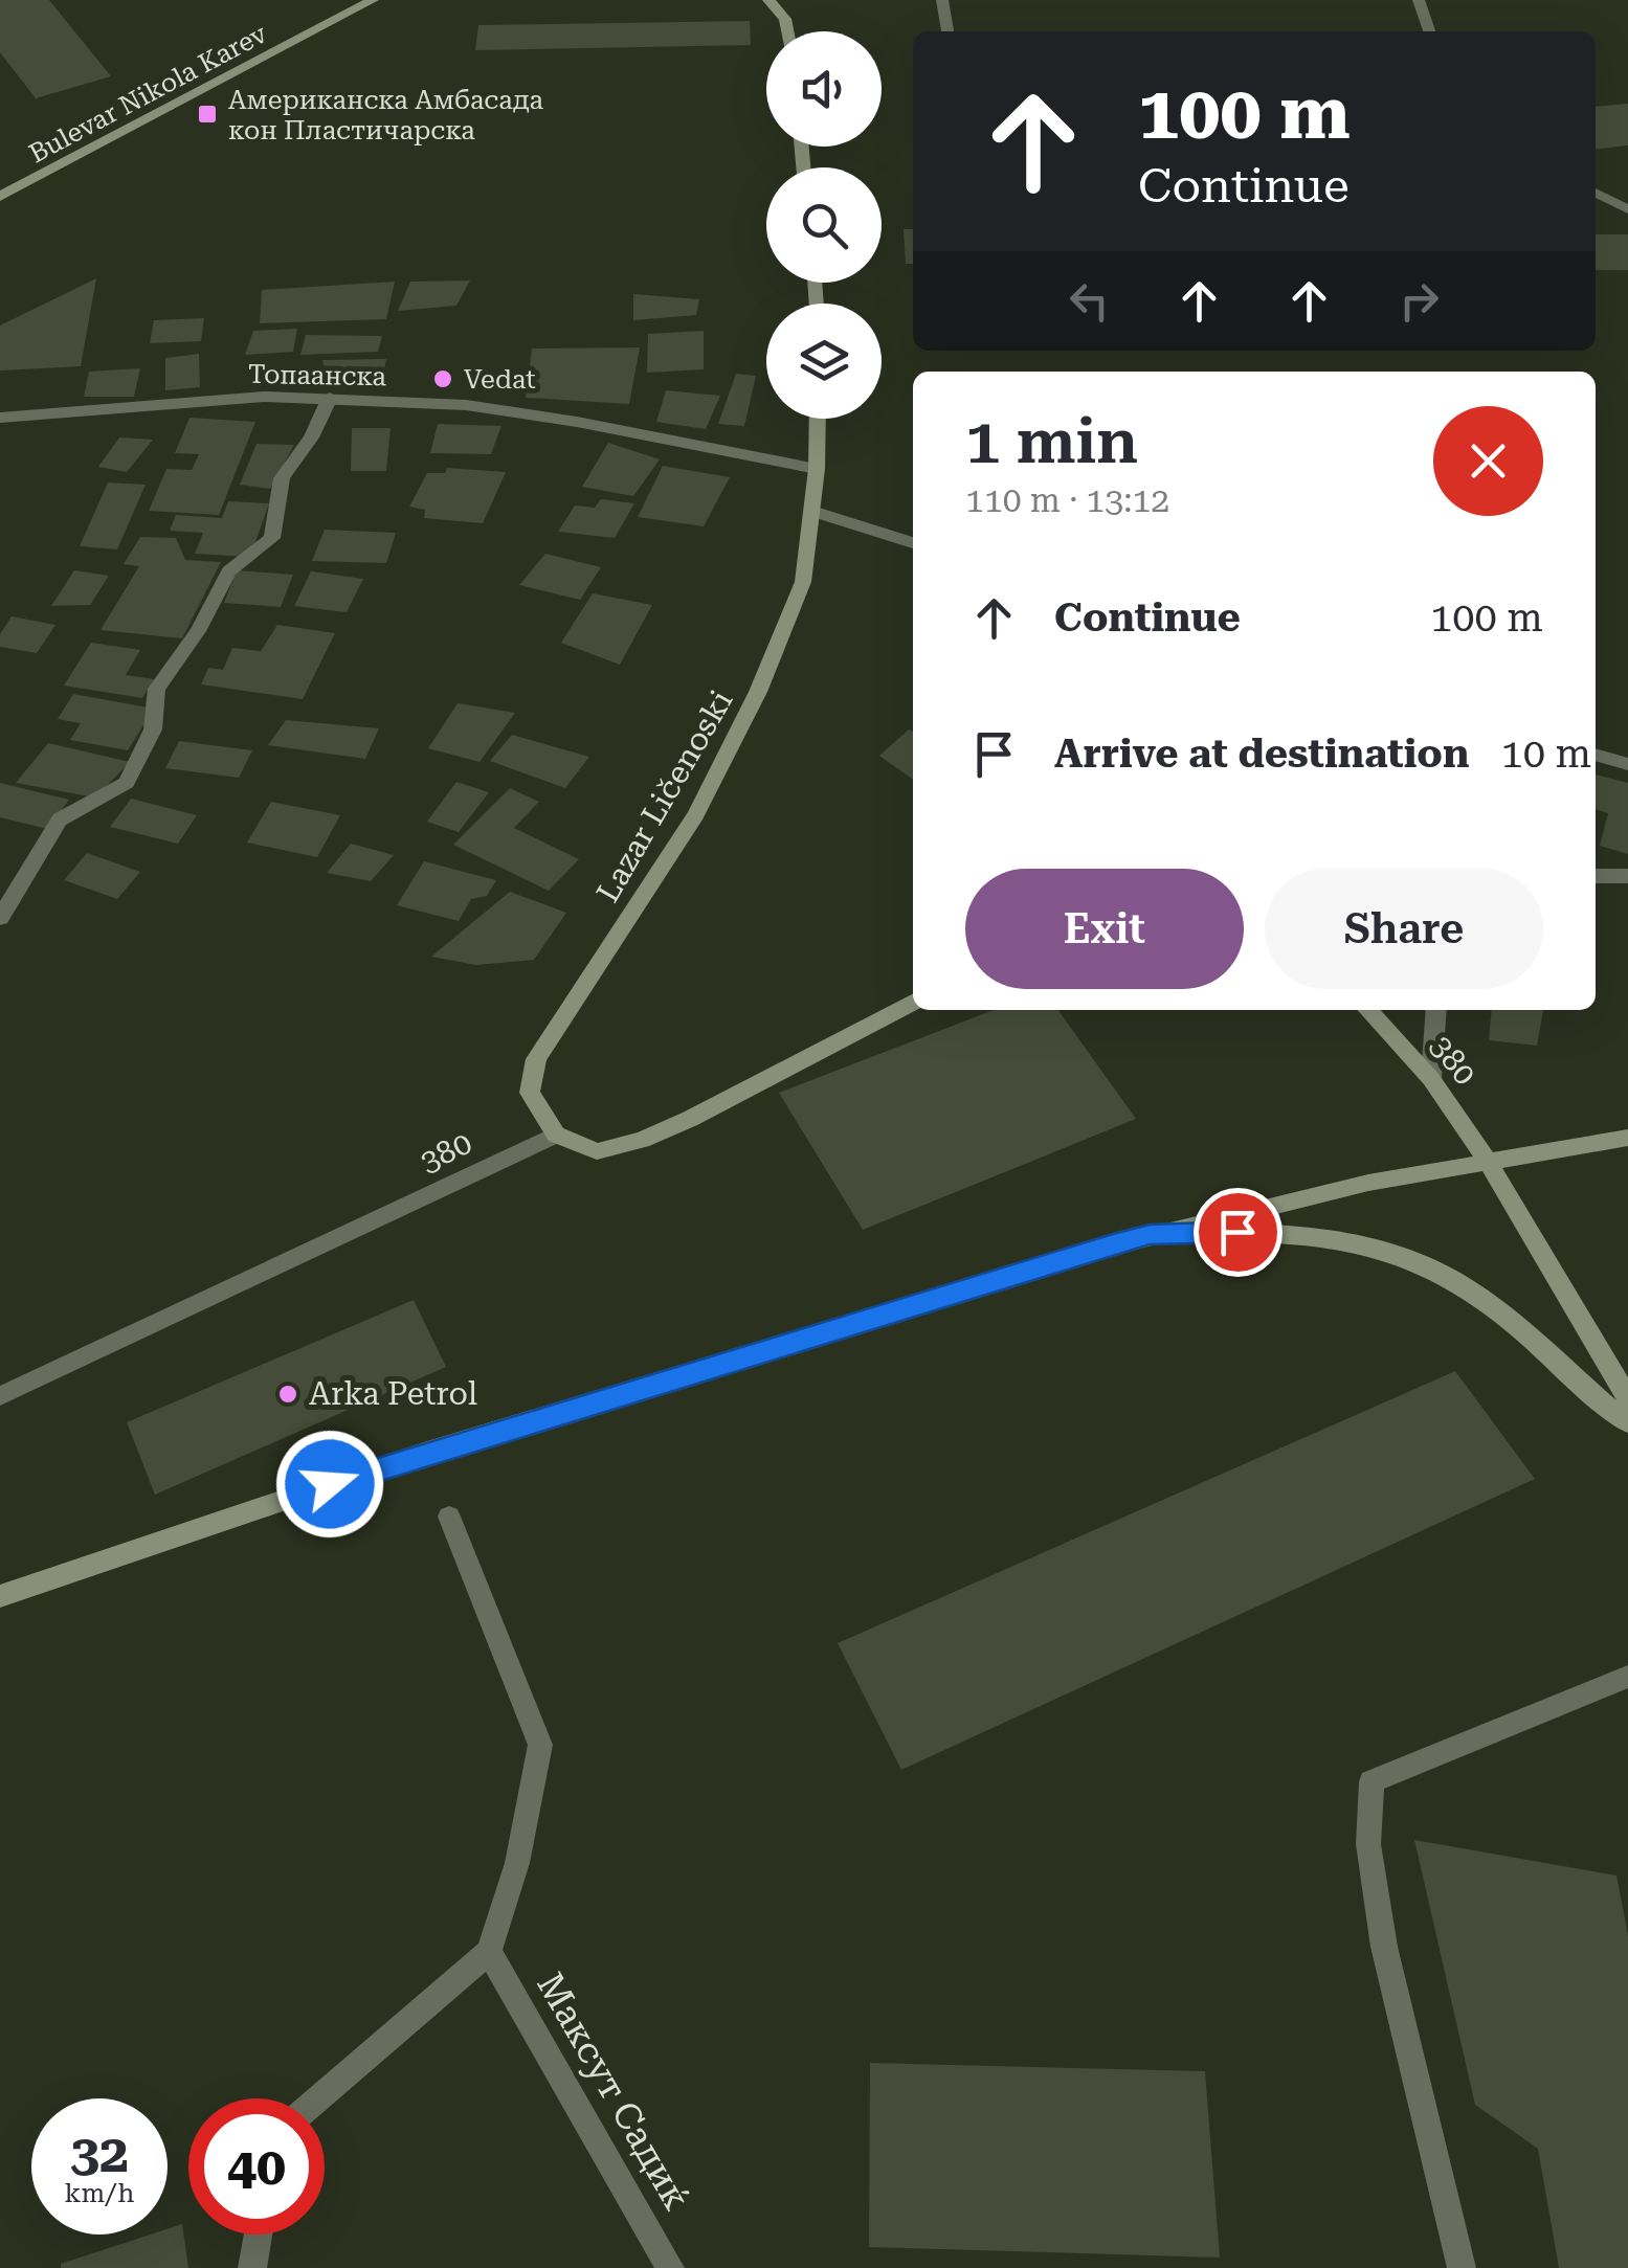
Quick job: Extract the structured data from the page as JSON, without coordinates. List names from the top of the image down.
{
  "streets": {
    "street": [
      "Bulevar Nikola Karev",
      "Топаанска",
      "Lazar Ličenoski",
      "380",
      "Максут Садиќ"
    ]
  },
  "crossings": [
    ["Топаанска", "Lazar Ličenoski"],
    ["Lazar Ličenoski", "380"]
  ],
  "places": {
    "transit": ["Американска Амбасада кон Пластичарска"],
    "other": ["Vedat", "Arka Petrol"]
  },
  "page": {
    "turn": ["100 m", "Continue"],
    "heading": ["1 min", "110 m · 13:12"],
    "list": [
      {
        "name": "Continue",
        "value": "100 m"
      },
      {
        "name": "Arrive at destination",
        "value": "10 m"
      }
    ],
    "buttons": ["Exit", "Share"],
    "speed": "32 km/h",
    "limit": "40"
  }
}
